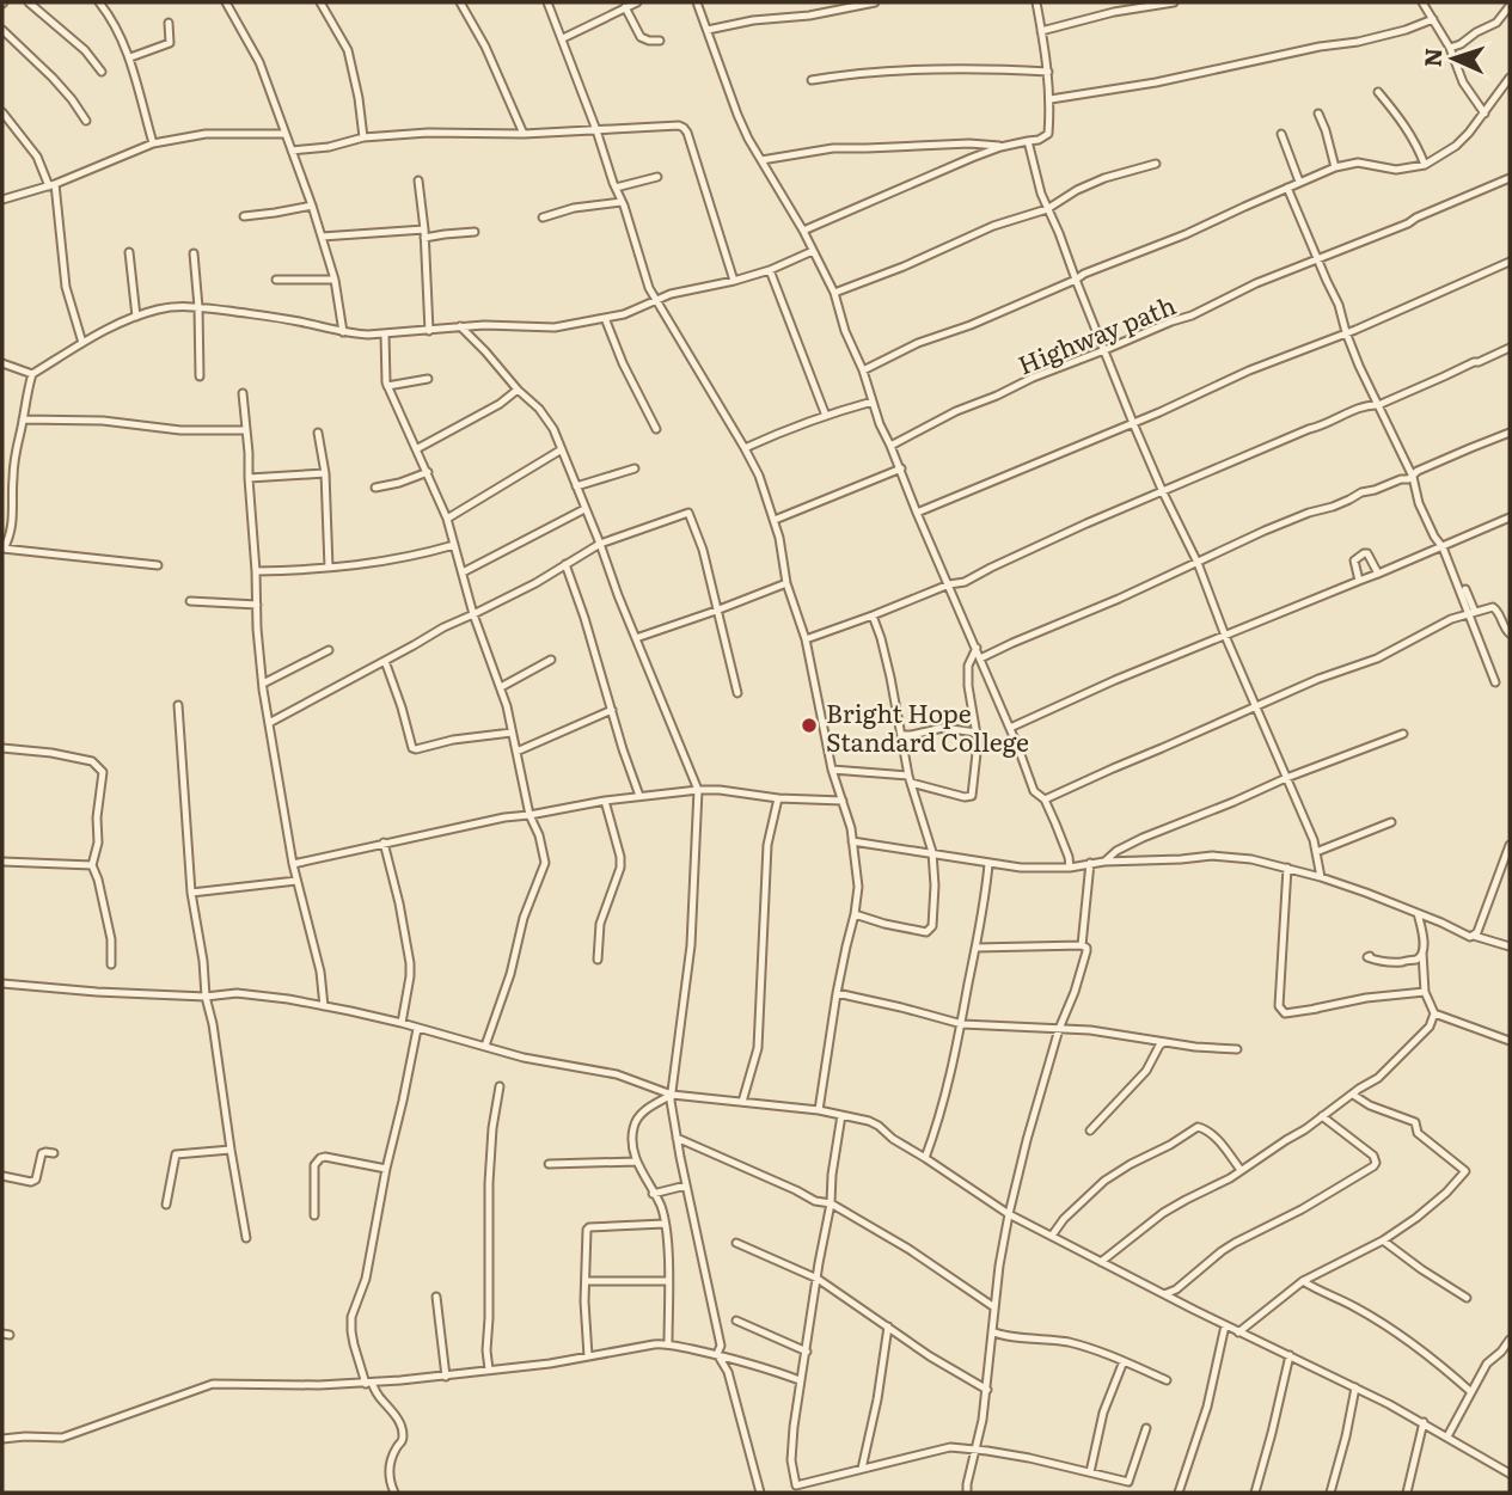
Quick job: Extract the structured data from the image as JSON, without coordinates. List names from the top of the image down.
{
  "streets": {
    "street": ["Highway path"]
  },
  "places": ["Bright Hope Standard College"],
  "north": "left"
}
